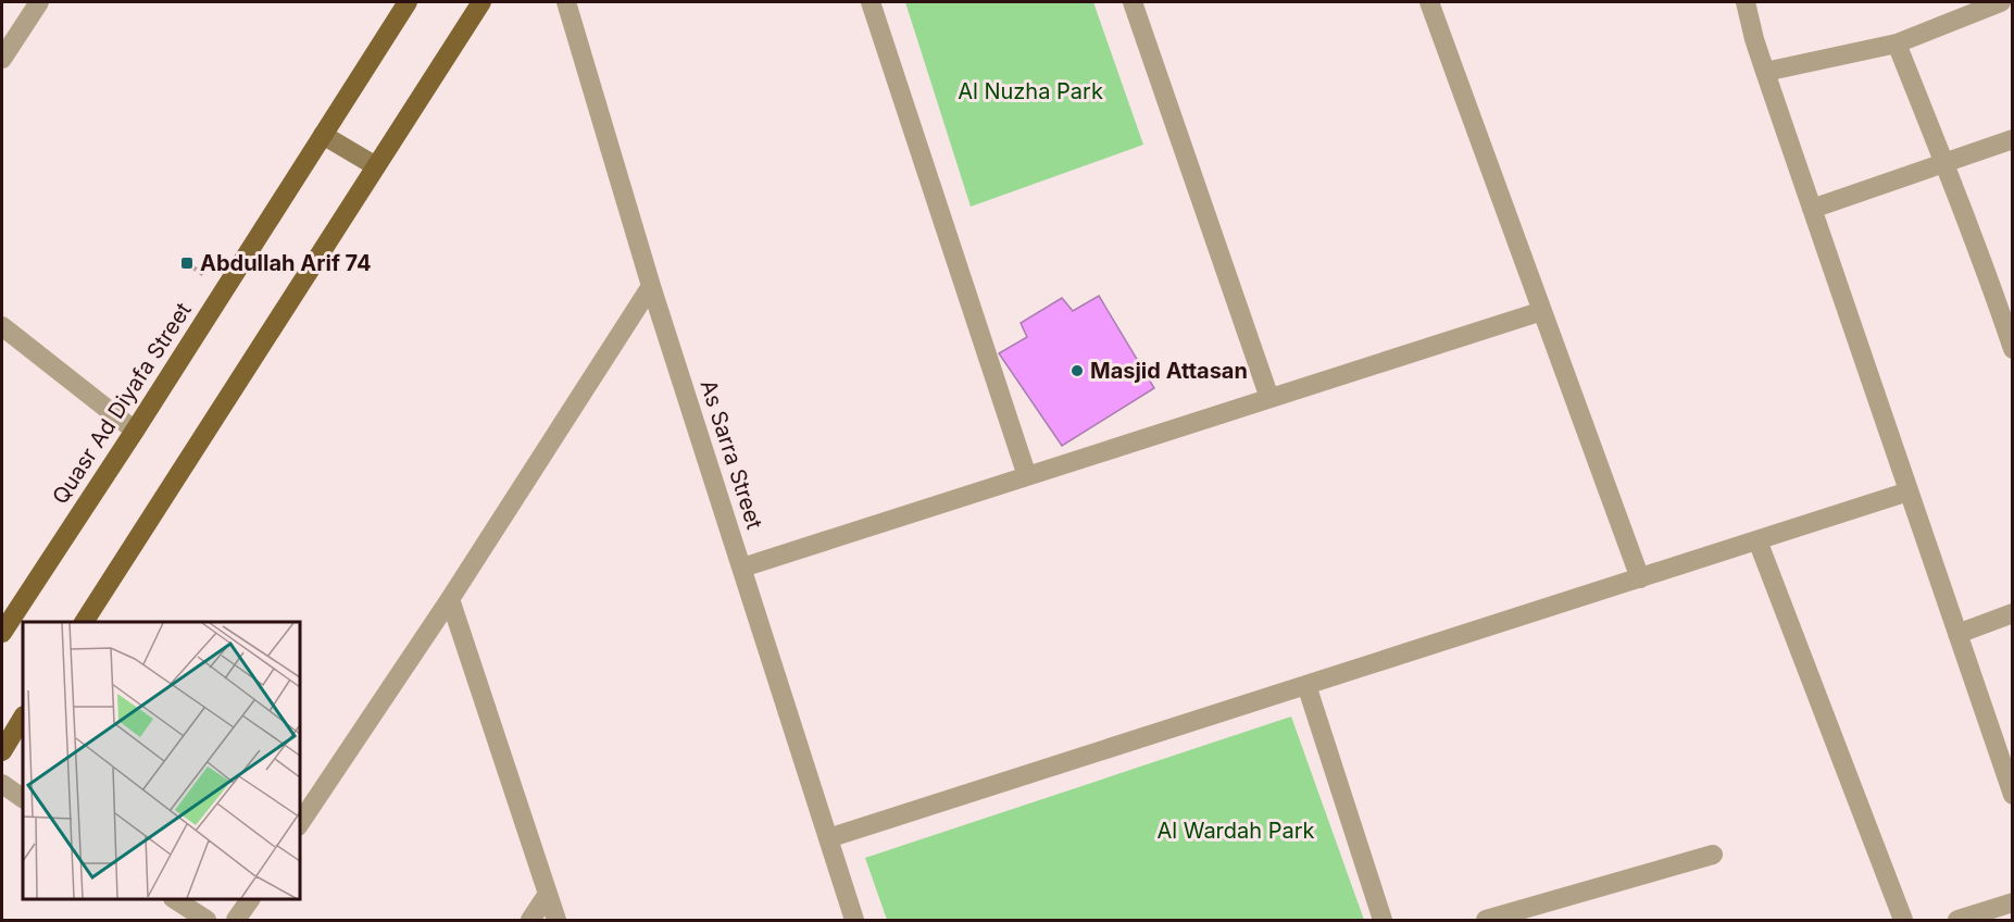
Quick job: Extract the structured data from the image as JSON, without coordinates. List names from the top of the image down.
{
  "streets": {
    "main road": ["Quasr Ad Diyafa Street"],
    "street": ["As Sarra Street"]
  },
  "parks": ["Al Nuzha Park", "Al Wardah Park"],
  "places": {
    "transit": ["Abdullah Arif 74"],
    "other": ["Masjid Attasan"]
  }
}
